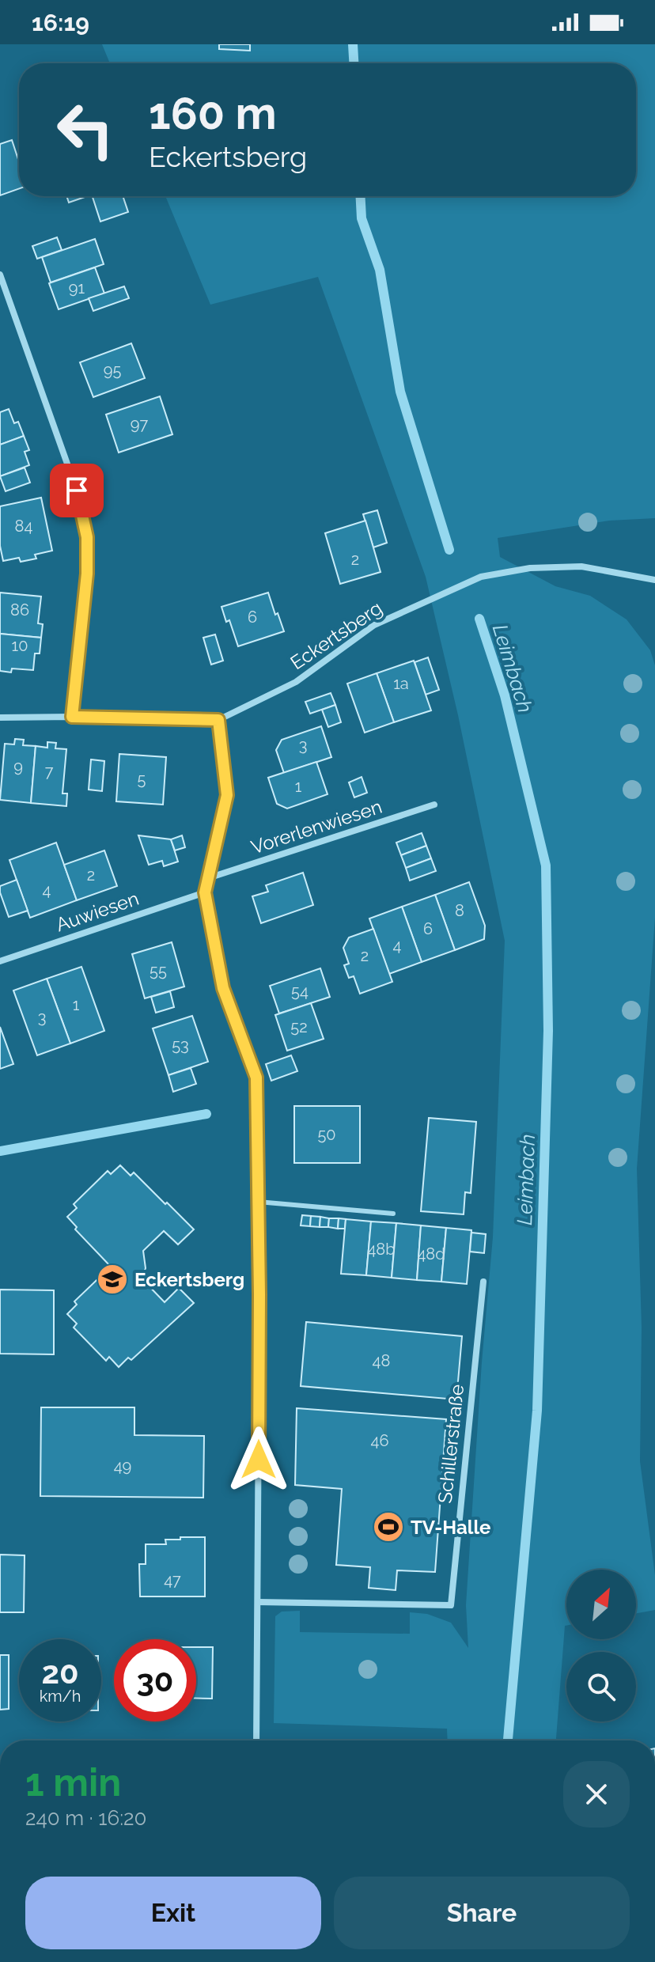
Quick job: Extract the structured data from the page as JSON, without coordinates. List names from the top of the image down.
{
  "streets": {
    "street": [
      "Eckertsberg",
      "Vorerlenwiesen",
      "Auwiesen",
      "Schillerstraße"
    ]
  },
  "water": ["Leimbach"],
  "places": {
    "school or university": ["Eckertsberg"],
    "sports": ["TV-Halle"]
  },
  "house_numbers": [
    "91",
    "95",
    "97",
    "84",
    "2",
    "86",
    "6",
    "10",
    "1a",
    "3",
    "9",
    "7",
    "5",
    "1",
    "2",
    "4",
    "8",
    "6",
    "4",
    "2",
    "55",
    "54",
    "1",
    "3",
    "52",
    "53",
    "50",
    "48b",
    "48d",
    "48",
    "46",
    "49",
    "47"
  ],
  "north": "top right",
  "page": {
    "status": "16:19",
    "turn": ["160 m", "Eckertsberg"],
    "speed": "20 km/h",
    "limit": "30",
    "heading": ["1 min", "240 m · 16:20"],
    "buttons": ["Exit", "Share"]
  }
}
